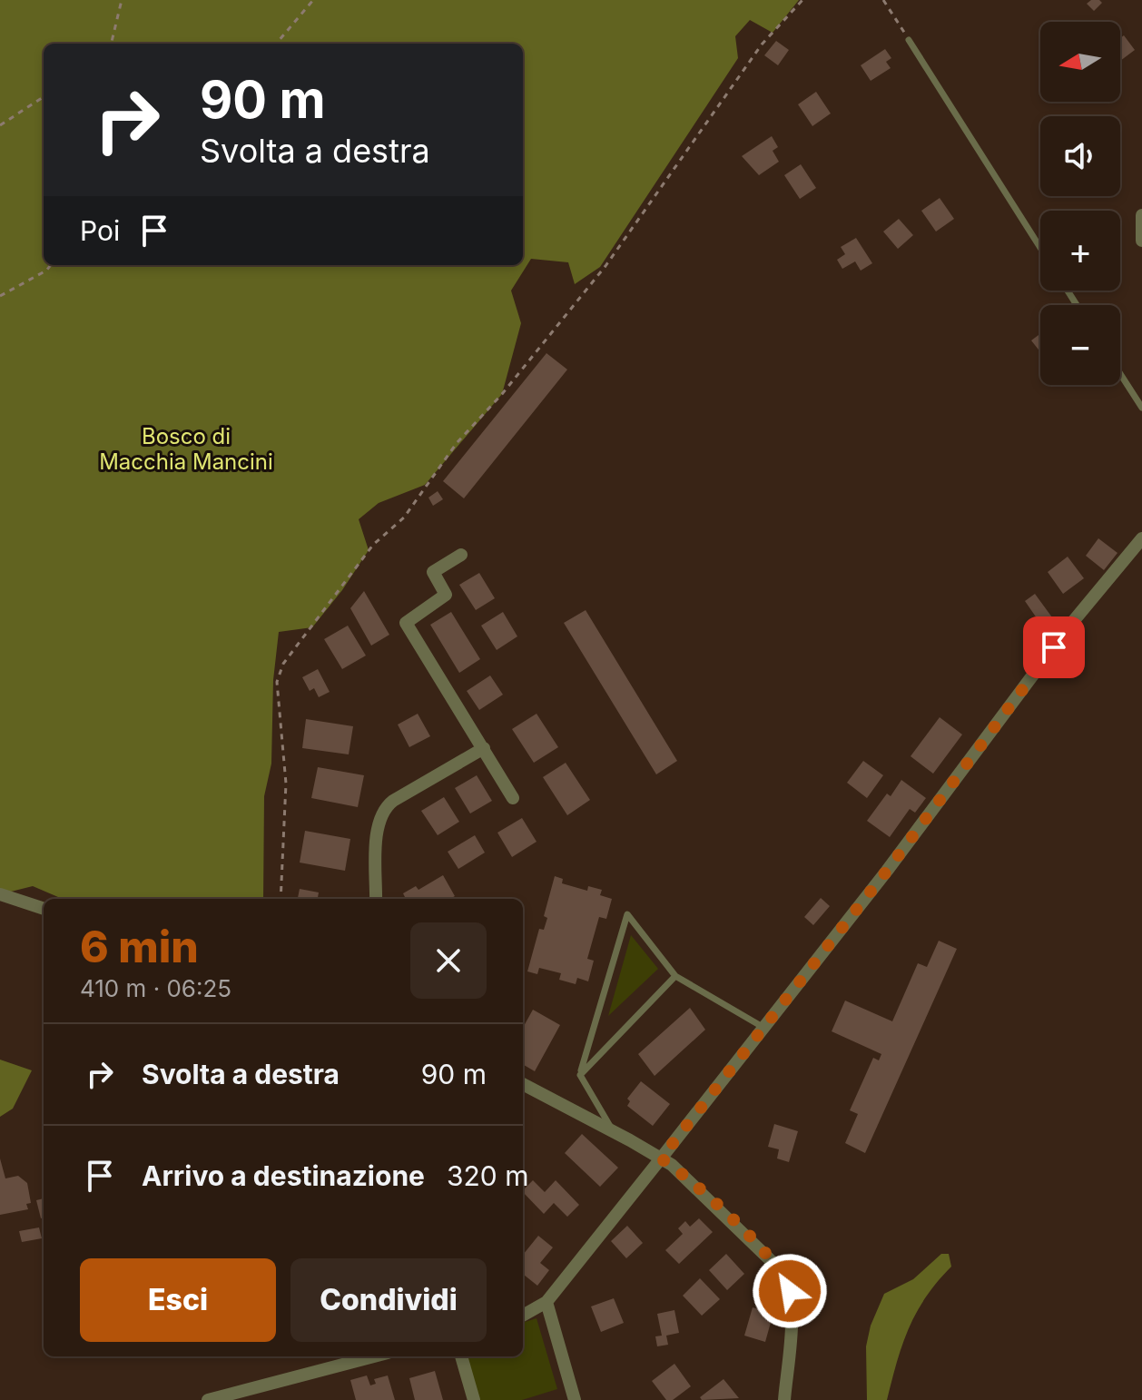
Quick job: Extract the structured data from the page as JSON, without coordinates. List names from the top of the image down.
{
  "parks": ["Bosco di Macchia Mancini"],
  "north": "left",
  "page": {
    "map_buttons": ["+", "−"],
    "turn": ["90 m", "Svolta a destra"],
    "then": "Poi",
    "heading": ["6 min", "410 m · 06:25"],
    "list": [
      {
        "name": "Svolta a destra",
        "value": "90 m"
      },
      {
        "name": "Arrivo a destinazione",
        "value": "320 m"
      }
    ],
    "buttons": ["Esci", "Condividi"]
  }
}
